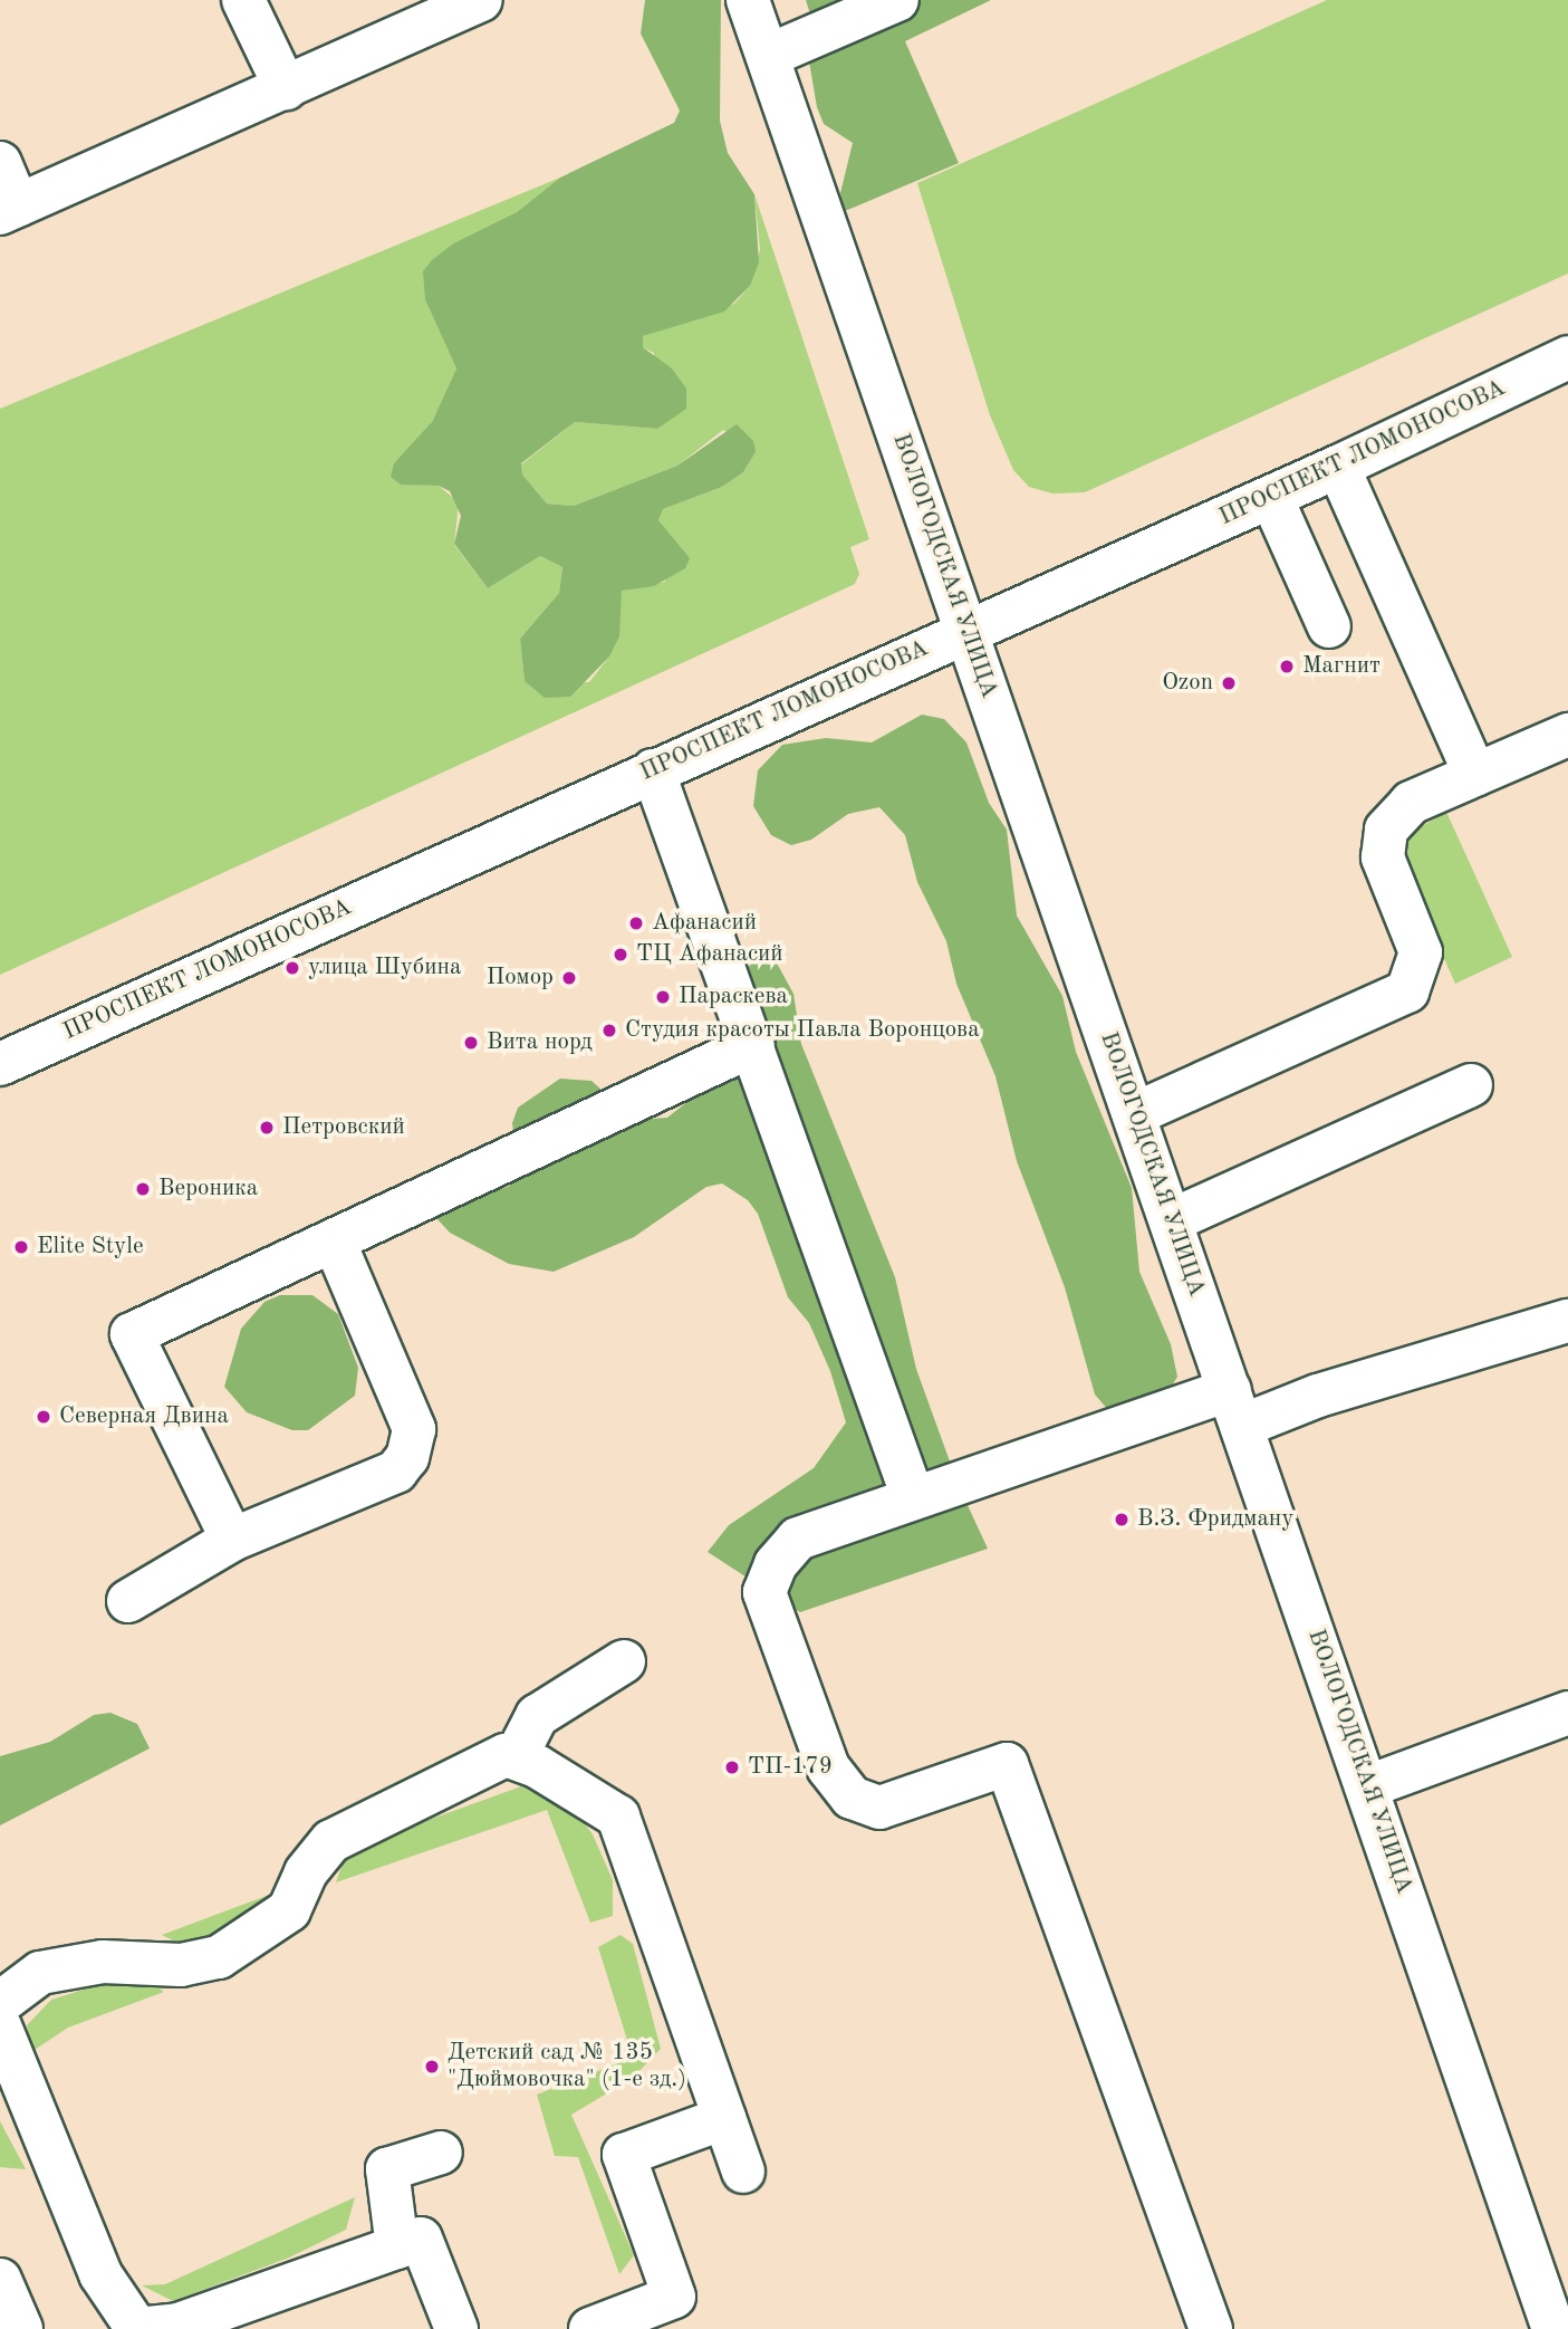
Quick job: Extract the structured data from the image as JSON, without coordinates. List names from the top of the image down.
{
  "streets": {
    "street": ["ПРОСПЕКТ ЛОМОНОСОВА", "ВОЛОГОДСКАЯ УЛИЦА"]
  },
  "crossings": [
    ["ПРОСПЕКТ ЛОМОНОСОВА", "ВОЛОГОДСКАЯ УЛИЦА"]
  ],
  "places": [
    "Магнит",
    "Ozon",
    "Афанасий",
    "ТЦ Афанасий",
    "улица Шубина",
    "Помор",
    "Параскева",
    "Студия красоты Павла Воронцова",
    "Вита норд",
    "Петровский",
    "Вероника",
    "Elite Style",
    "Северная Двина",
    "В.З. Фридману",
    "ТП-179",
    "Детский сад № 135 \"Дюймовочка\" (1-е зд.)"
  ]
}
